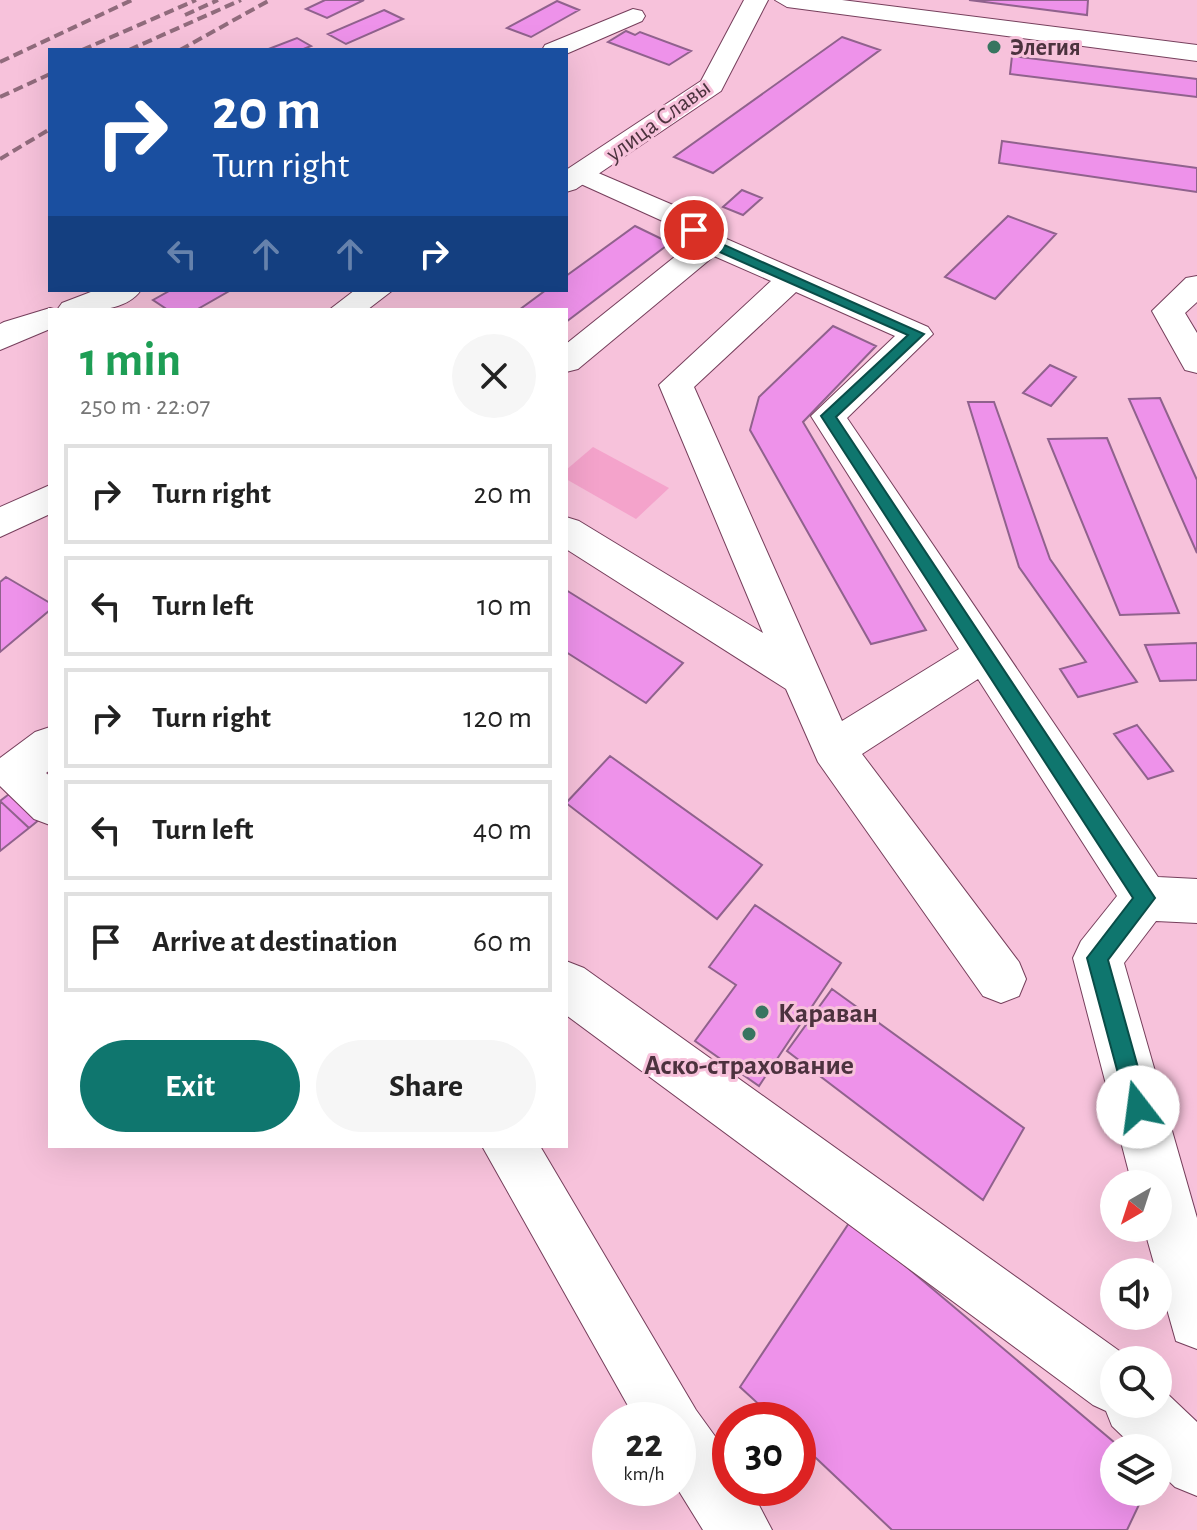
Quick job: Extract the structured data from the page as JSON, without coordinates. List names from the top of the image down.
{
  "streets": {
    "main road": ["улица Славы"]
  },
  "places": ["Элегия", "Караван", "Аско-страхование"],
  "north": "bottom left",
  "page": {
    "turn": ["20 m", "Turn right"],
    "heading": ["1 min", "250 m · 22:07"],
    "list": [
      {
        "name": "Turn right",
        "value": "20 m"
      },
      {
        "name": "Turn left",
        "value": "10 m"
      },
      {
        "name": "Turn right",
        "value": "120 m"
      },
      {
        "name": "Turn left",
        "value": "40 m"
      },
      {
        "name": "Arrive at destination",
        "value": "60 m"
      }
    ],
    "buttons": ["Exit", "Share"],
    "speed": "22 km/h",
    "limit": "30"
  }
}
